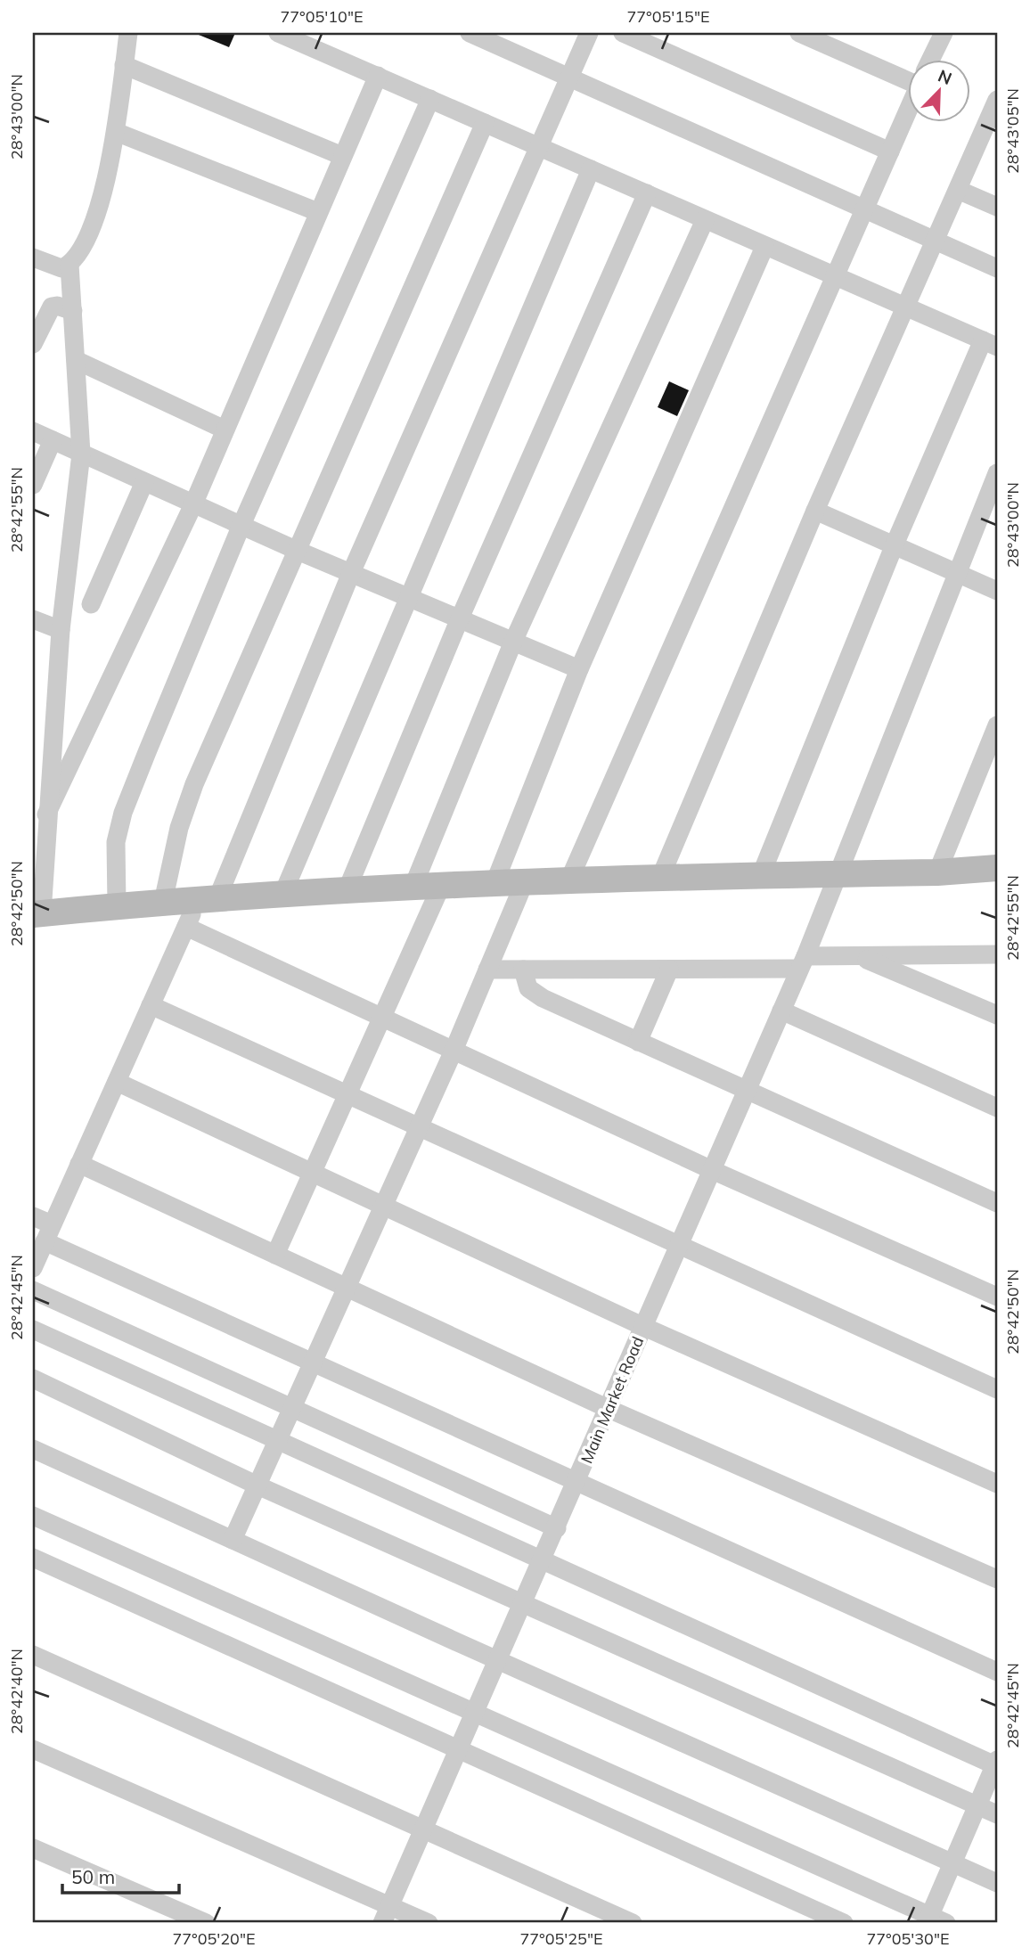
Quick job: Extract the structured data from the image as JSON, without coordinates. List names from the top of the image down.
{
  "streets": {
    "street": ["Main Market Road"]
  },
  "scale_bar": "50 m",
  "north": "top right",
  "coordinates": [
    "77°05'10\"E",
    "77°05'15\"E",
    "28°43'00\"N",
    "28°43'05\"N",
    "28°42'55\"N",
    "28°42'50\"N",
    "28°42'45\"N",
    "28°42'40\"N",
    "77°05'20\"E",
    "77°05'25\"E",
    "77°05'30\"E"
  ]
}
